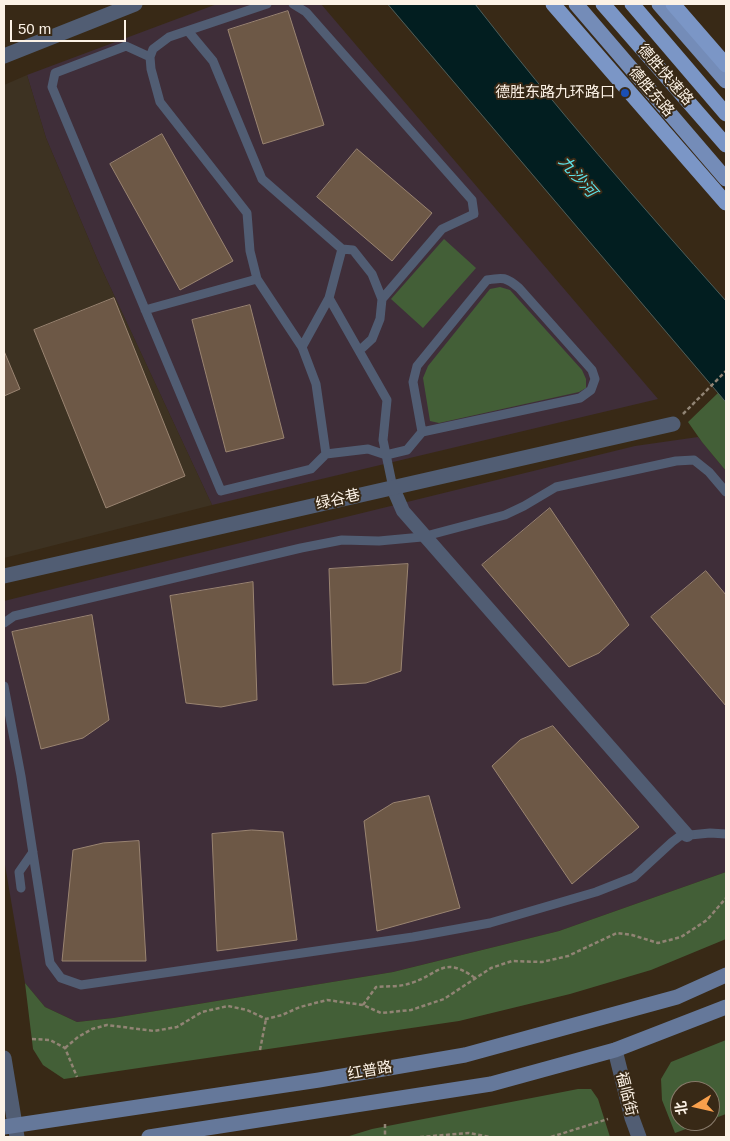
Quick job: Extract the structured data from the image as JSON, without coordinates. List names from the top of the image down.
{
  "streets": {
    "highway": ["德胜快速路"],
    "main road": ["德胜东路", "红普路"],
    "street": ["绿谷巷", "福临街"]
  },
  "crossings": [
    ["红普路", "福临街"]
  ],
  "water": ["九沙河"],
  "places": ["德胜东路九环路口"],
  "scale_bar": "50 m",
  "north": "left"
}
